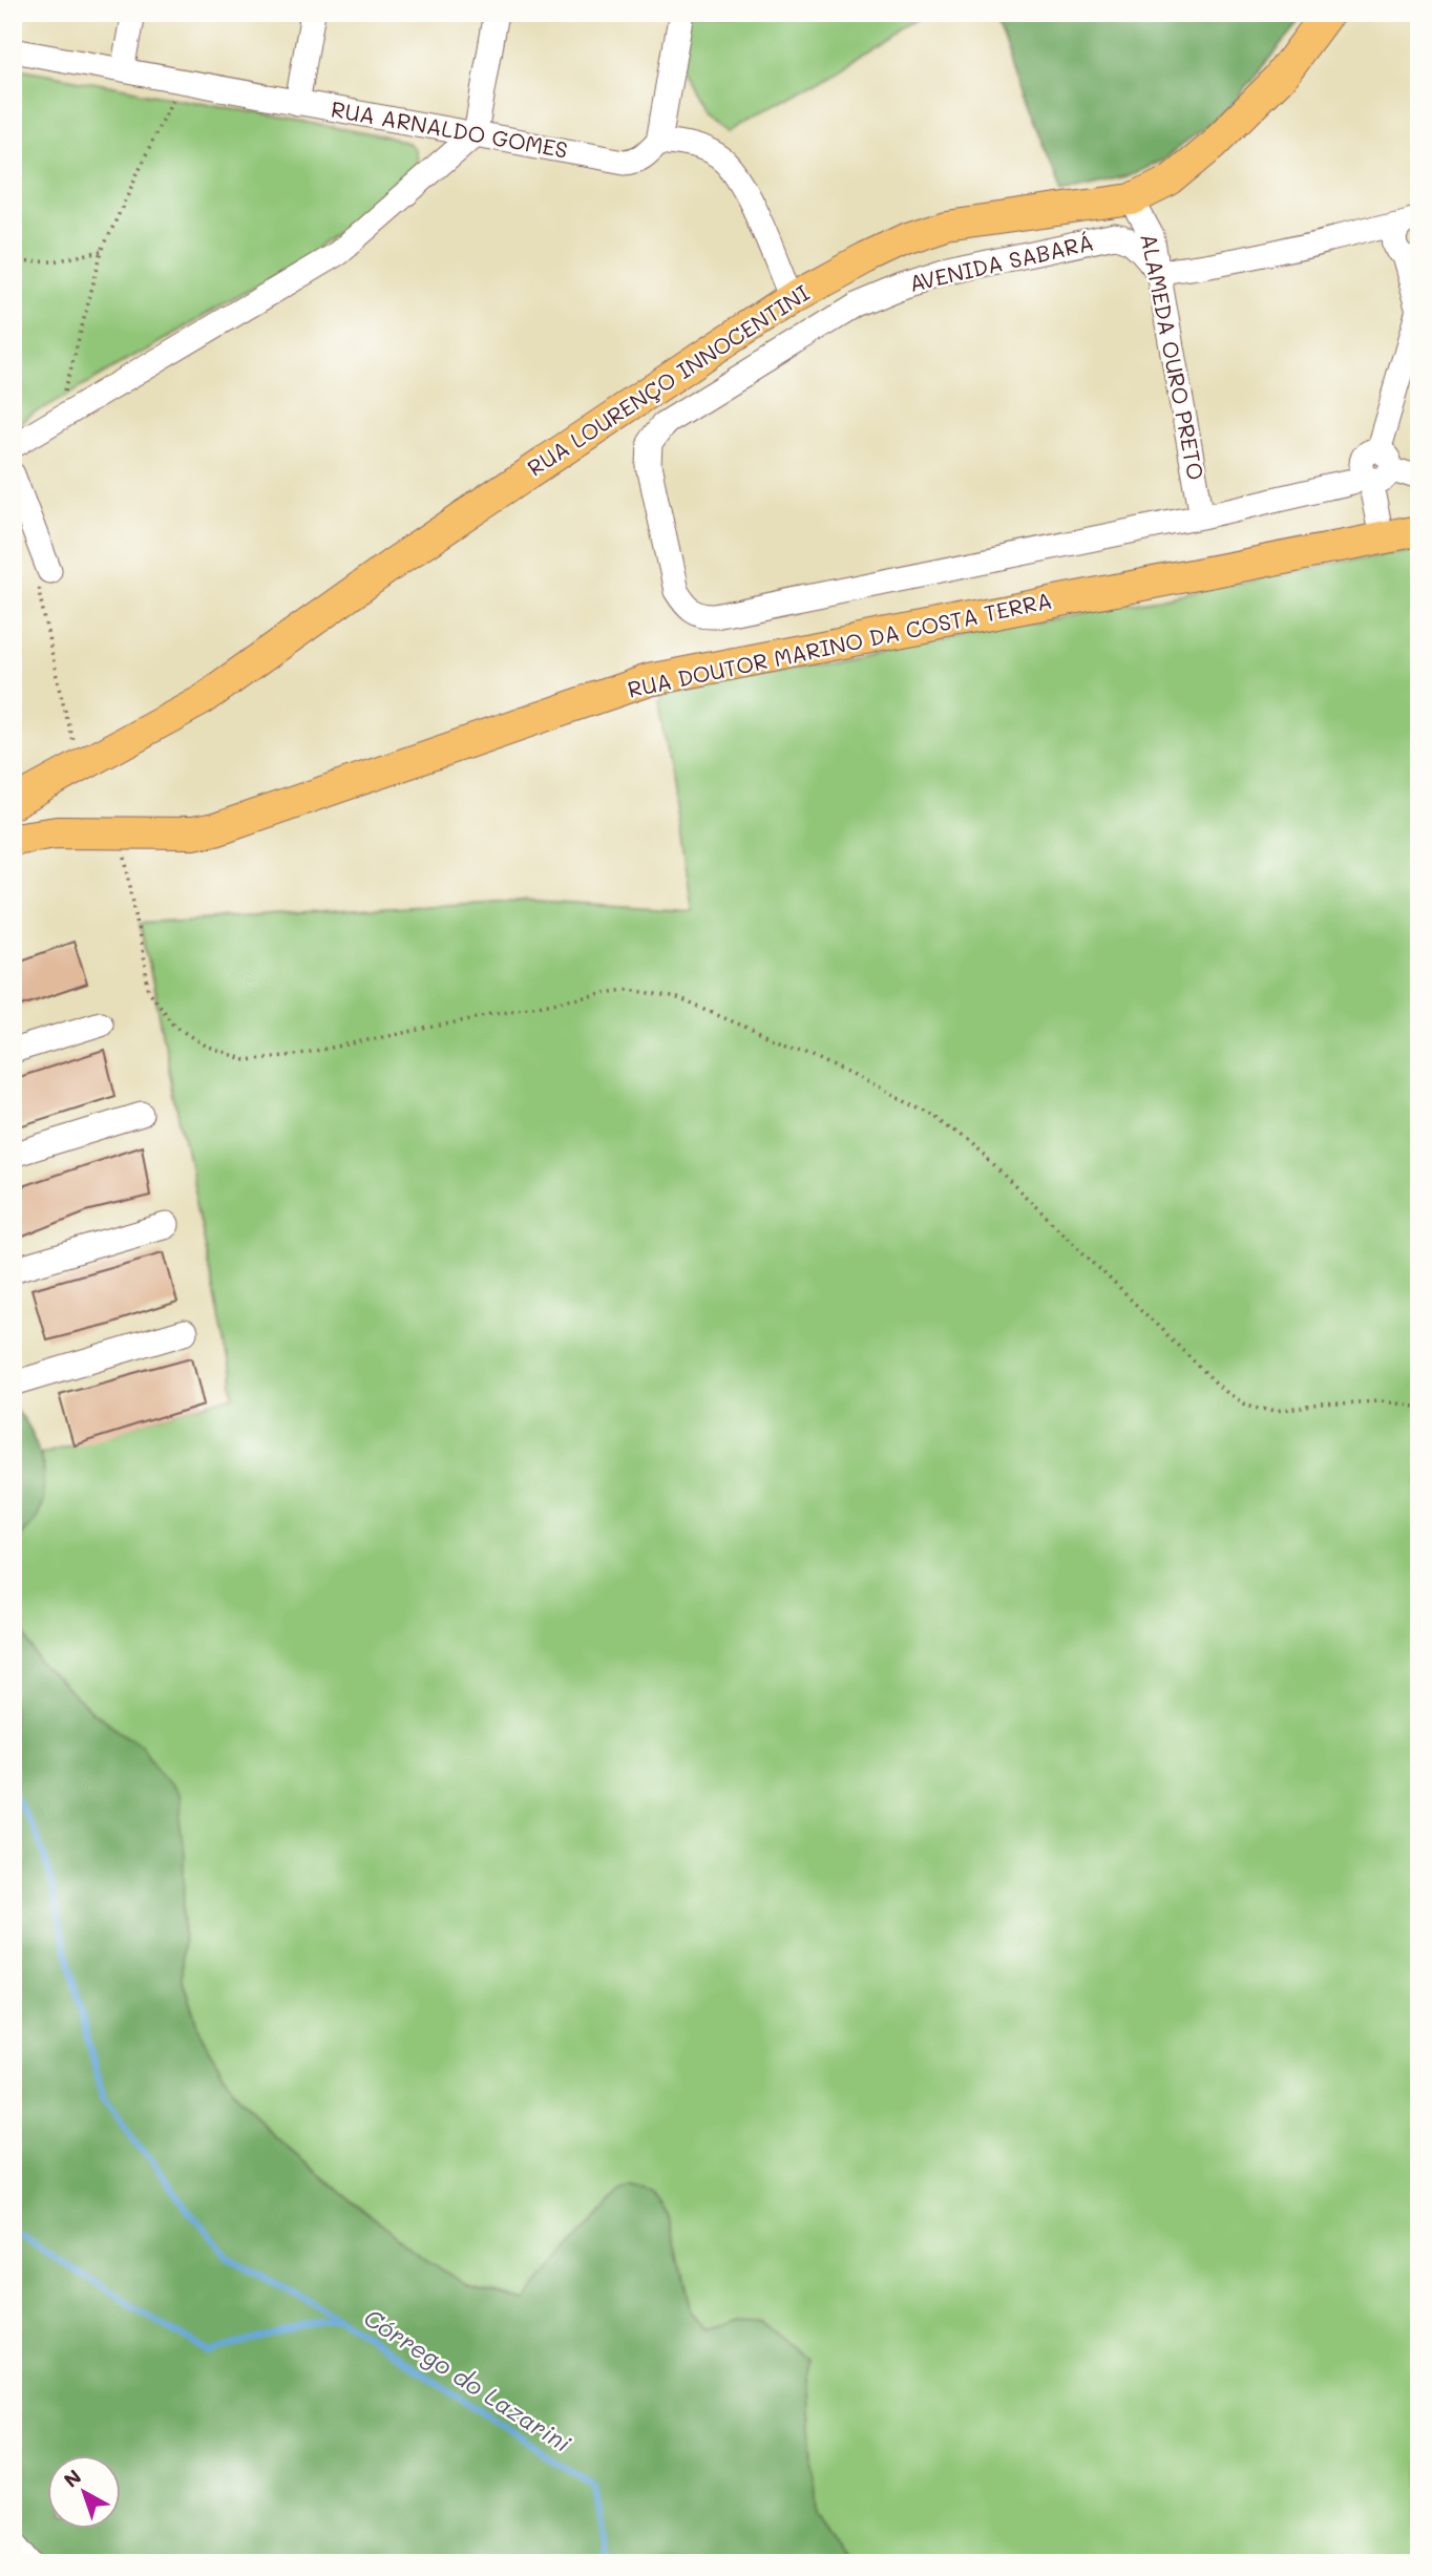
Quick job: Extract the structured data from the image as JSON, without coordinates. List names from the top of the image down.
{
  "streets": {
    "main road": ["RUA LOURENÇO INNOCENTINI", "RUA DOUTOR MARINO DA COSTA TERRA"],
    "street": ["RUA ARNALDO GOMES", "AVENIDA SABARÁ", "ALAMEDA OURO PRETO"]
  },
  "crossings": [
    ["AVENIDA SABARÁ", "ALAMEDA OURO PRETO"],
    ["ALAMEDA OURO PRETO", "RUA LOURENÇO INNOCENTINI"]
  ],
  "water": ["Córrego do Lazarini"],
  "north": "top left"
}
